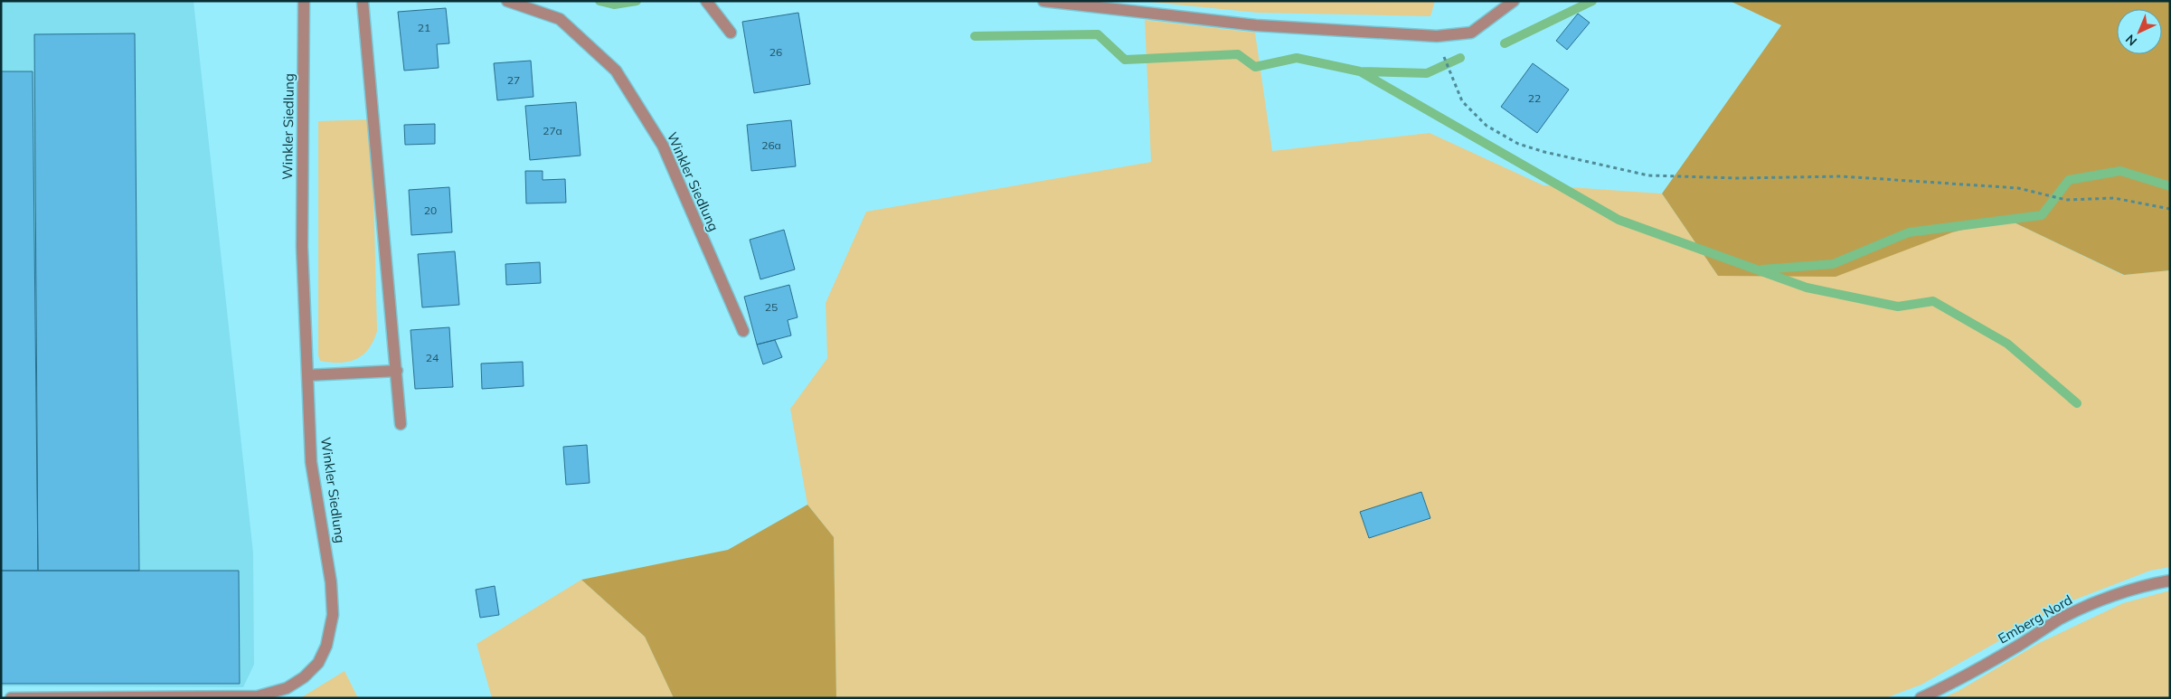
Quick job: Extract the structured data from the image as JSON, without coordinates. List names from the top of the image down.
{
  "streets": {
    "street": ["Winkler Siedlung", "Emberg Nord"]
  },
  "house_numbers": [
    "21",
    "26",
    "27",
    "22",
    "27a",
    "26a",
    "20",
    "25",
    "24"
  ],
  "north": "bottom left"
}
